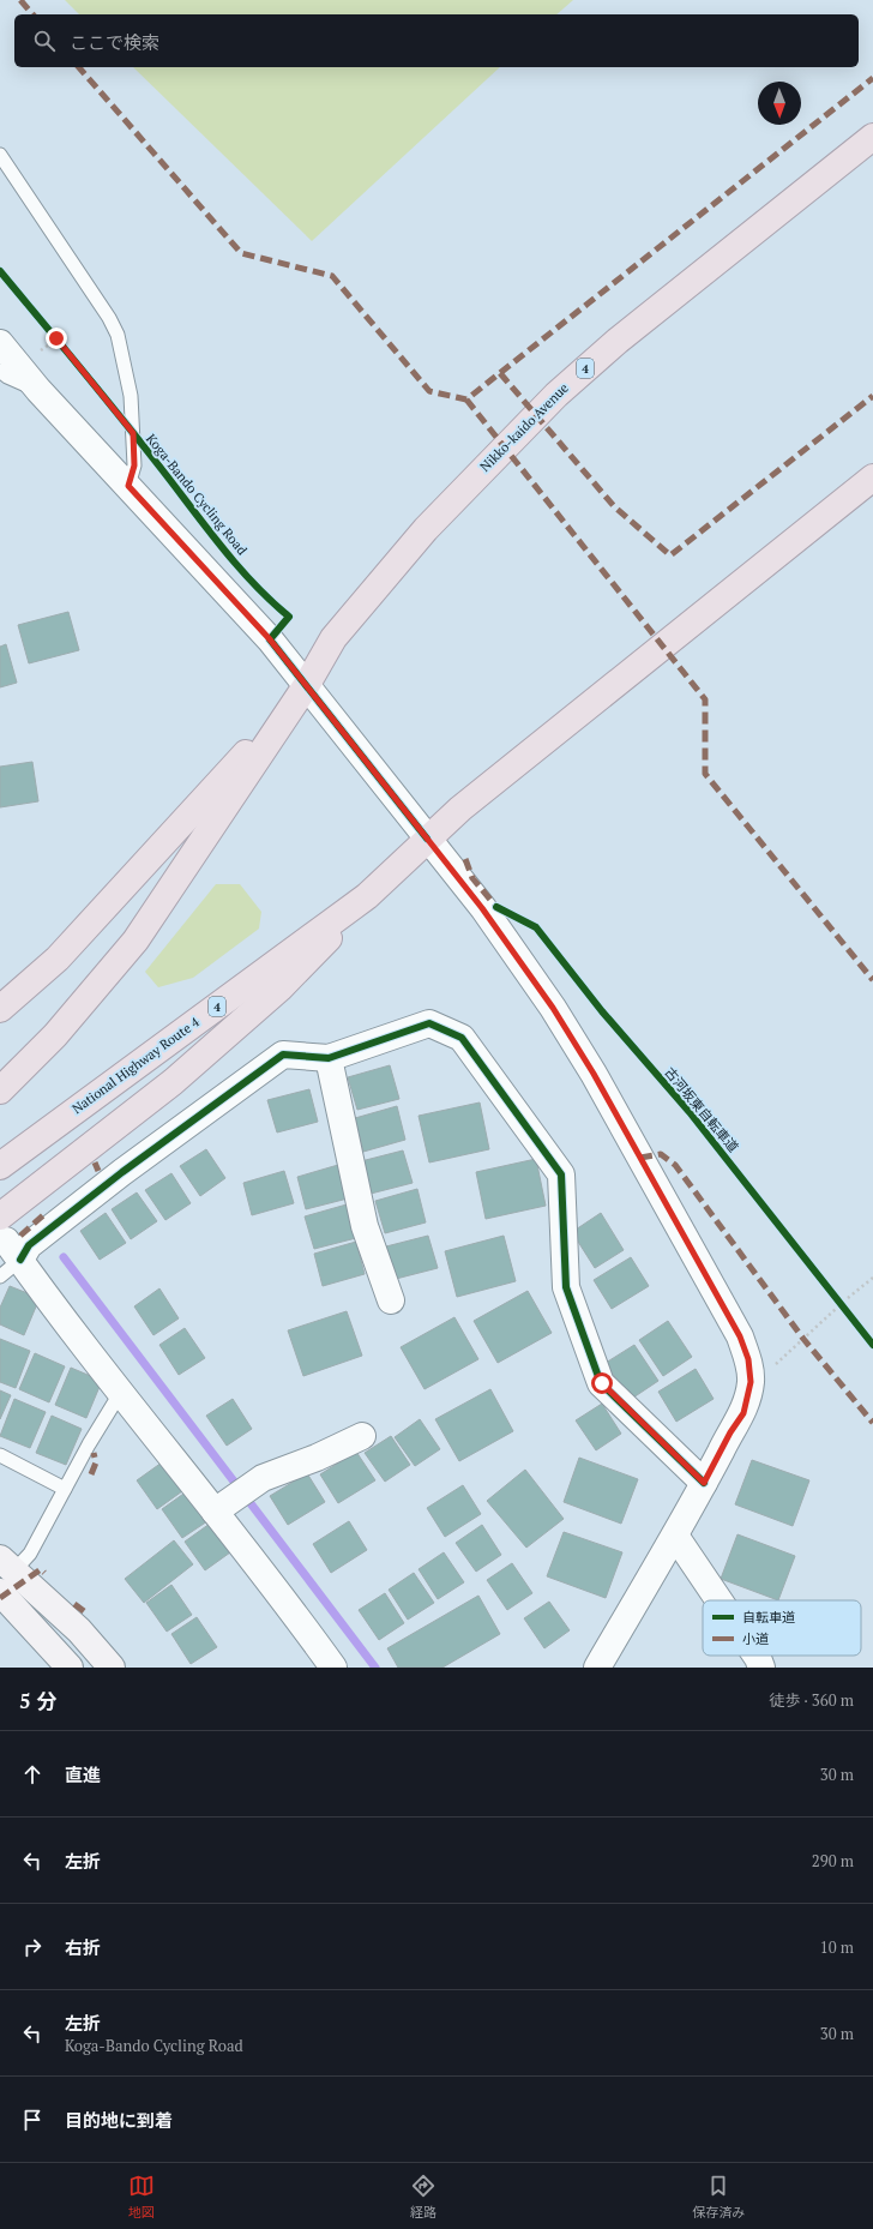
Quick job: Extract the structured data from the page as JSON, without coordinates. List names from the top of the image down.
{
  "streets": {
    "highway": ["4", "Nikko-kaido Avenue", "National Highway Route 4"],
    "cycle path": ["Koga-Bando Cycling Road", "古河坂東自転車道"]
  },
  "crossings": [
    ["4", "Nikko-kaido Avenue"],
    ["4", "National Highway Route 4"]
  ],
  "legend": ["自転車道", "小道"],
  "north": "bottom",
  "page": {
    "search": "ここで検索",
    "heading": ["5 分", "徒歩 · 360 m"],
    "list": [
      ["直進", "30 m"],
      ["左折", "290 m"],
      ["右折", "10 m"],
      ["左折", "Koga-Bando Cycling Road", "30 m"],
      "目的地に到着"
    ],
    "nav": ["地図", "経路", "保存済み"]
  }
}
